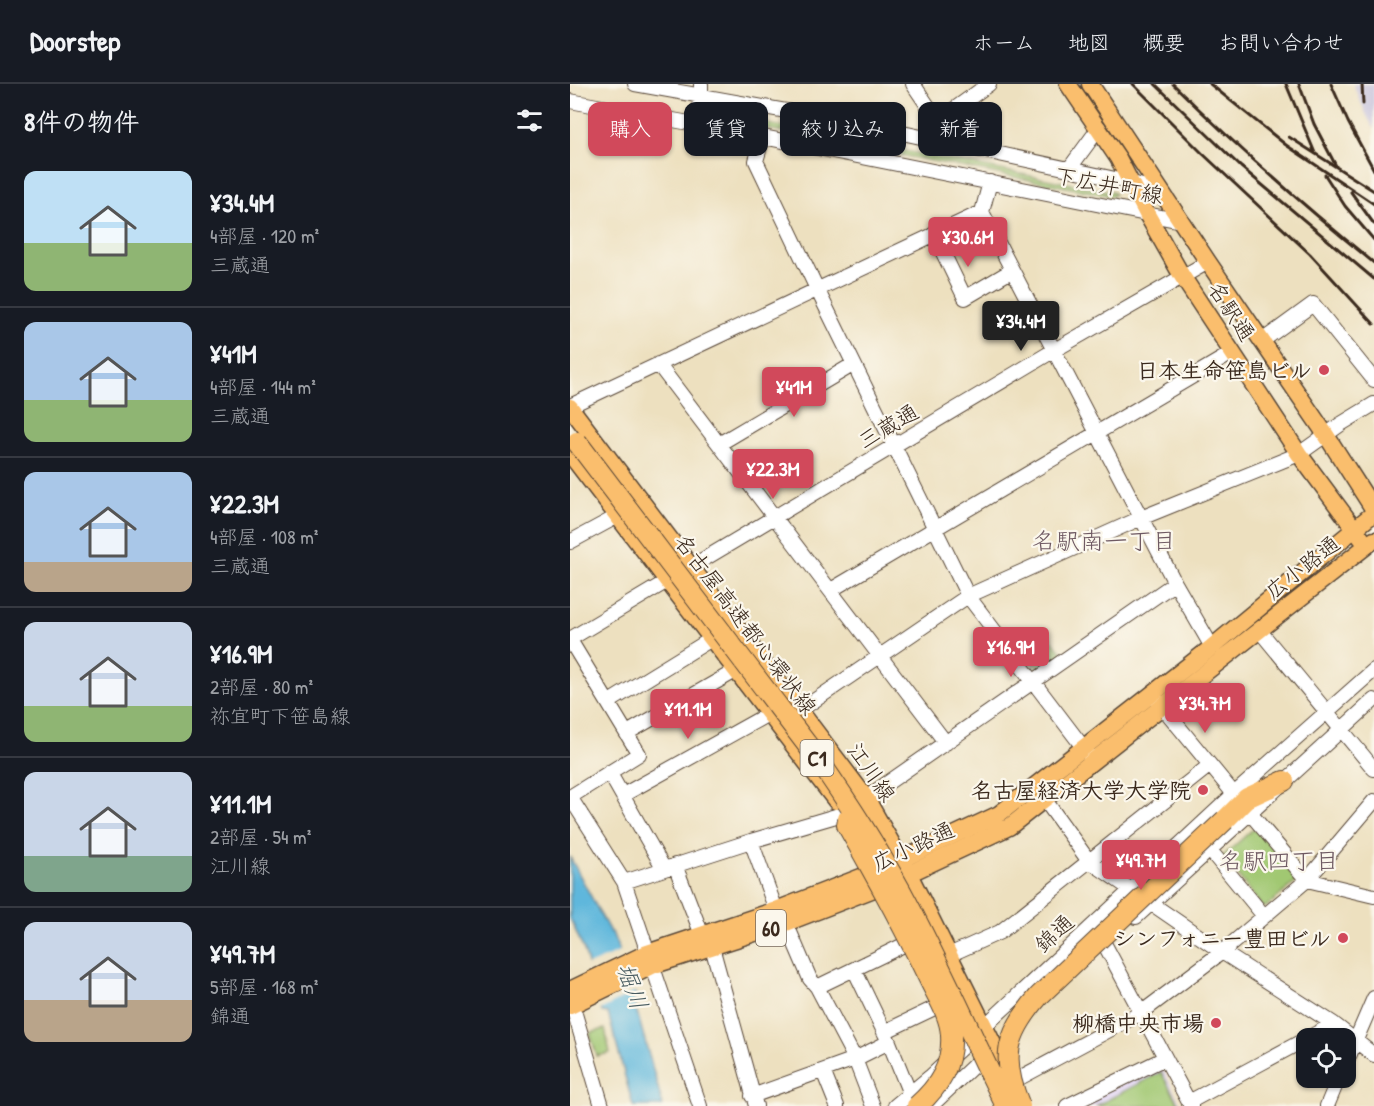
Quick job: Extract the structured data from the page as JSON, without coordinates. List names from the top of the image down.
{
  "streets": {
    "highway": ["名古屋高速都心環状線", "C1"],
    "main road": [
      "名駅通",
      "広小路通",
      "江川線",
      "60"
    ],
    "street": ["下広井町線", "三蔵通", "錦通"]
  },
  "crossings": [
    ["下広井町線", "名駅通"],
    ["名駅通", "三蔵通"],
    ["名駅通", "広小路通"],
    ["三蔵通", "江川線"],
    ["広小路通", "江川線"],
    ["名古屋高速都心環状線", "江川線"],
    ["江川線", "錦通"]
  ],
  "districts": ["名駅南一丁目", "名駅四丁目"],
  "water": ["堀川"],
  "places": [
    "日本生命笹島ビル",
    "名古屋経済大学大学院",
    "シンフォニー豊田ビル",
    "柳橋中央市場"
  ],
  "page": {
    "header": "Doorstep",
    "nav": [
      "ホーム",
      "地図",
      "概要",
      "お問い合わせ"
    ],
    "heading": "8件の物件",
    "chip": [
      "購入",
      "賃貸",
      "絞り込み",
      "新着"
    ],
    "list": [
      {
        "name": "¥34.4M",
        "note": "4部屋 · 120 m² · 三蔵通"
      },
      {
        "name": "¥41M",
        "note": "4部屋 · 144 m² · 三蔵通"
      },
      {
        "name": "¥22.3M",
        "note": "4部屋 · 108 m² · 三蔵通"
      },
      {
        "name": "¥16.9M",
        "note": "2部屋 · 80 m² · 祢宜町下笹島線"
      },
      {
        "name": "¥11.1M",
        "note": "2部屋 · 54 m² · 江川線"
      },
      {
        "name": "¥49.7M",
        "note": "5部屋 · 168 m² · 錦通"
      }
    ],
    "price": [
      "¥30.6M",
      "¥34.4M",
      "¥41M",
      "¥22.3M",
      "¥16.9M",
      "¥34.7M",
      "¥11.1M",
      "¥49.7M"
    ]
  }
}
